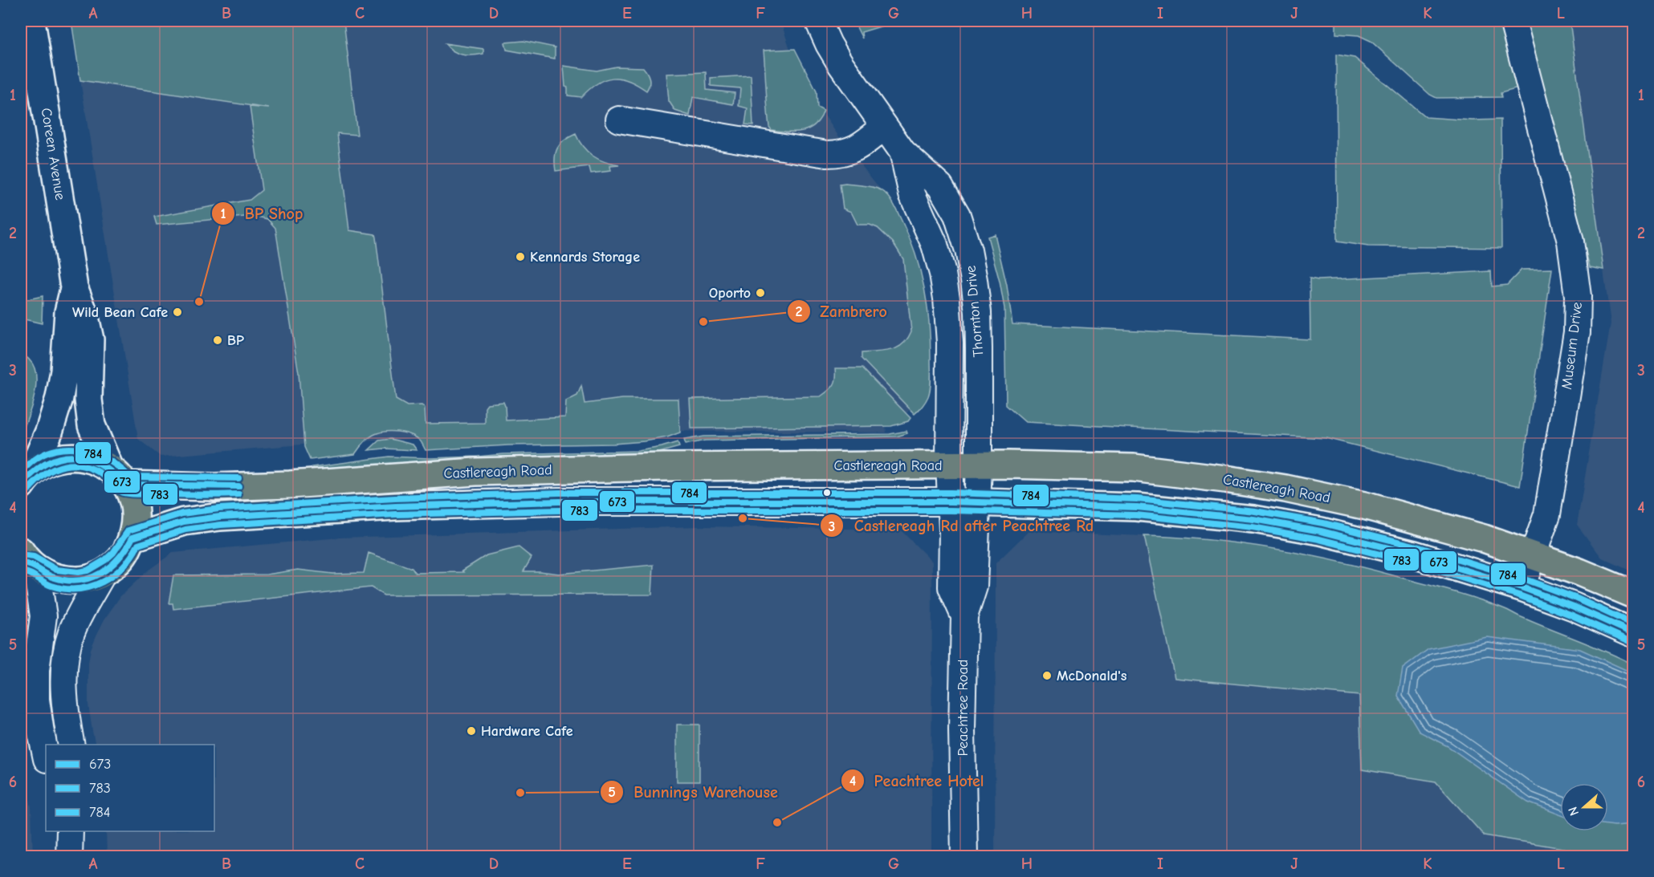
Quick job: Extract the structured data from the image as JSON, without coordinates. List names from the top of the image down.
{
  "streets": {
    "main road": ["Castlereagh Road"],
    "street": [
      "Coreen Avenue",
      "Thornton Drive",
      "Museum Drive",
      "Peachtree Road"
    ]
  },
  "crossings": [
    ["Coreen Avenue", "Castlereagh Road"],
    ["Thornton Drive", "Castlereagh Road"],
    ["Thornton Drive", "Peachtree Road"],
    ["Museum Drive", "Castlereagh Road"],
    ["Castlereagh Road", "Peachtree Road"]
  ],
  "places": [
    "Kennards Storage",
    "Oporto",
    "BP Shop",
    "Wild Bean Cafe",
    "Zambrero",
    "BP",
    "Castlereagh Rd after Peachtree Rd",
    "McDonald's",
    "Hardware Cafe",
    "Bunnings Warehouse",
    "Peachtree Hotel"
  ],
  "lines": ["transit line 784", "transit line 673", "transit line 783"],
  "legend": ["673", "783", "784"],
  "north": "left",
  "grid": {
    "columns": [
      "A",
      "B",
      "C",
      "D",
      "E",
      "F",
      "G",
      "H",
      "I",
      "J",
      "K",
      "L"
    ],
    "rows": [
      "1",
      "2",
      "3",
      "4",
      "5",
      "6"
    ]
  }
}
